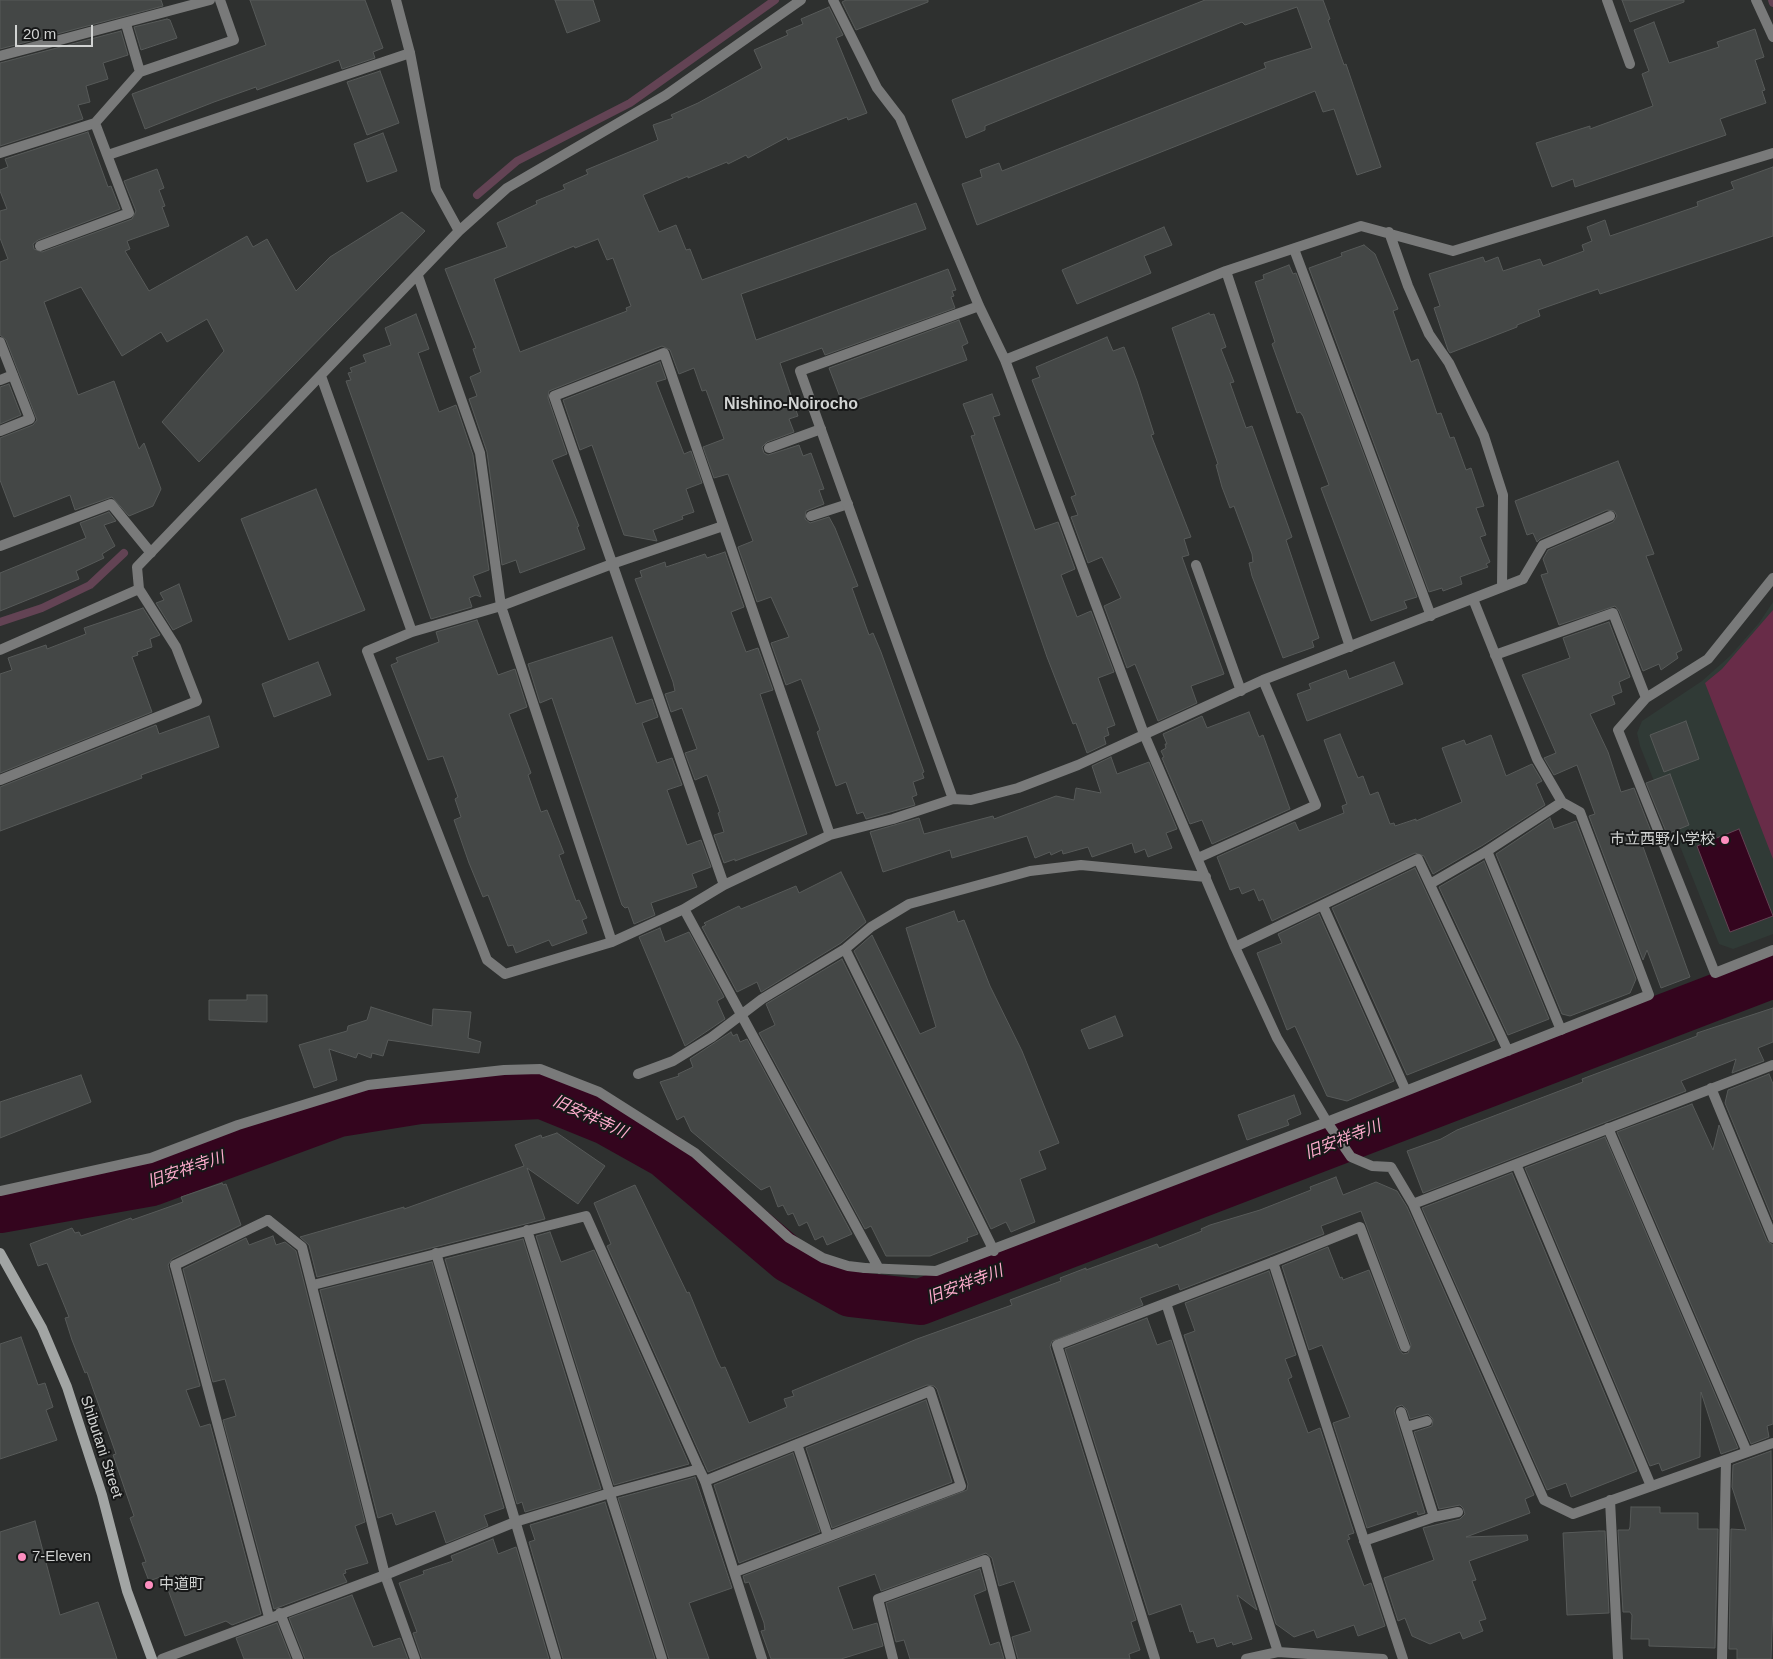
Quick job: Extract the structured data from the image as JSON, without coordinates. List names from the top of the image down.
{
  "streets": {
    "main road": ["Shibutani Street"]
  },
  "districts": ["Nishino-Noirocho"],
  "water": ["旧安祥寺川"],
  "places": ["市立西野小学校", "7-Eleven", "中道町"],
  "scale_bar": "20 m"
}
